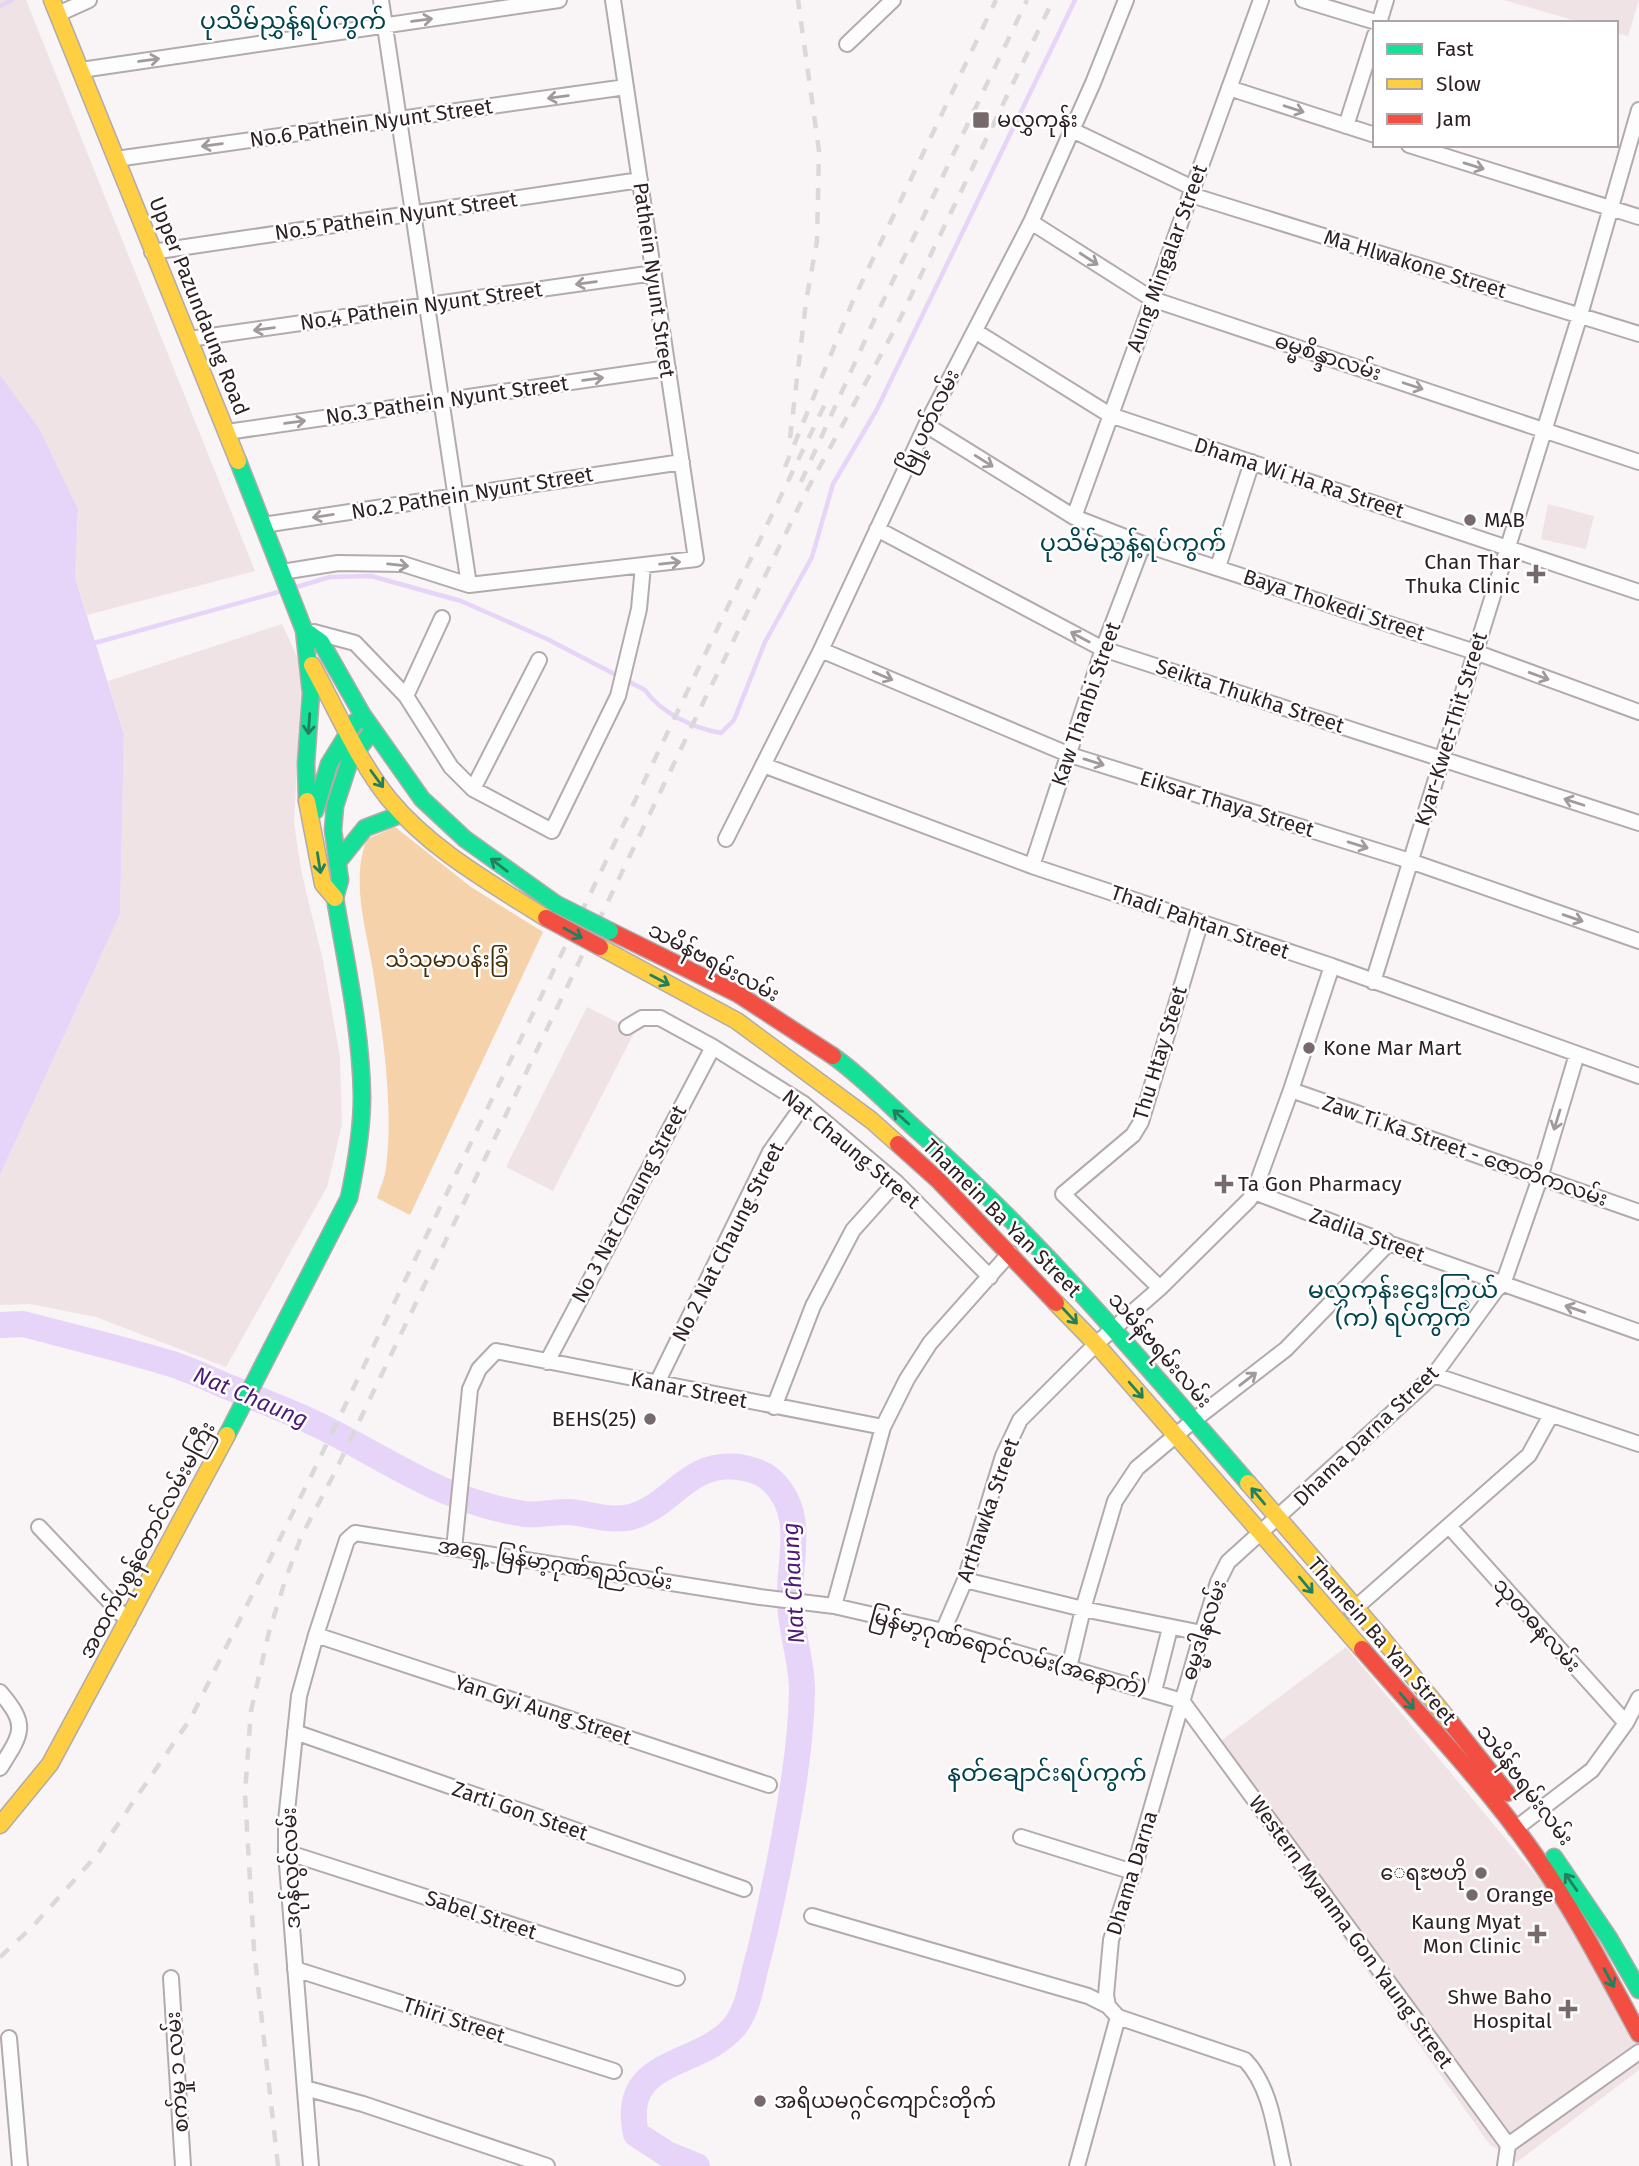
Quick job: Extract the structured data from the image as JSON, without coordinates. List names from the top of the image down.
{
  "streets": {
    "main road": [
      "Upper Pazundaung Road",
      "သမိန်ဗရမ်းလမ်း",
      "Thamein Ba Yan Street",
      "အထက်ပုစွန်တောင်လမ်းမကြီး"
    ],
    "street": [
      "No.6 Pathein Nyunt Street",
      "No.5 Pathein Nyunt Street",
      "Aung Mingalar Street",
      "Ma Hlwakone Street",
      "Pathein Nyunt Street",
      "No.4 Pathein Nyunt Street",
      "ဓမ္မစိန္ဒာလမ်း",
      "No.3 Pathein Nyunt Street",
      "မြို့ပတ်လမ်း",
      "Dhama Wi Ha Ra Street",
      "No.2 Pathein Nyunt Street",
      "Baya Thokedi Street",
      "Seikta Thukha Street",
      "Kaw Thanbi Street",
      "Kyar-Kwet-Thit Street",
      "Eiksar Thaya Street",
      "Thadi Pahtan Street",
      "Thu Htay Steet",
      "Nat Chaung Street",
      "Zaw Ti Ka Street - ဇောတိကလမ်း",
      "No 3 Nat Chaung Street",
      "Zadila Street",
      "No 2 Nat Chaung Street",
      "Kanar Street",
      "Dhama Darna Street",
      "Arthawka Street",
      "အရှေ့ မြန်မာ့ဂုဏ်ရည်လမ်း",
      "သုတဓနလမ်း",
      "ဓမ္မဒါနလမ်း",
      "မြန်မာ့ဂုဏ်ရောင်လမ်း(အနောက်)",
      "Yan Gyi Aung Street",
      "Zarti Gon Steet",
      "ဒဂုန်လွင်လမ်း",
      "Dhama Darna",
      "Sabel Street",
      "Western Myanma Gon Yaung Street",
      "Thiri Street",
      "စက်မှု ၁ လမ်း"
    ]
  },
  "crossings": [
    ["No.6 Pathein Nyunt Street", "Pathein Nyunt Street"],
    ["No.6 Pathein Nyunt Street", "Upper Pazundaung Road"],
    ["No.5 Pathein Nyunt Street", "Pathein Nyunt Street"],
    ["No.5 Pathein Nyunt Street", "Upper Pazundaung Road"],
    ["Aung Mingalar Street", "Ma Hlwakone Street"],
    ["Aung Mingalar Street", "ဓမ္မစိန္ဒာလမ်း"],
    ["Aung Mingalar Street", "Dhama Wi Ha Ra Street"],
    ["Aung Mingalar Street", "Baya Thokedi Street"],
    ["Ma Hlwakone Street", "မြို့ပတ်လမ်း"],
    ["Ma Hlwakone Street", "Kyar-Kwet-Thit Street"],
    ["Pathein Nyunt Street", "No.4 Pathein Nyunt Street"],
    ["Pathein Nyunt Street", "No.3 Pathein Nyunt Street"],
    ["Pathein Nyunt Street", "No.2 Pathein Nyunt Street"],
    ["Upper Pazundaung Road", "No.4 Pathein Nyunt Street"],
    ["Upper Pazundaung Road", "No.3 Pathein Nyunt Street"],
    ["Upper Pazundaung Road", "No.2 Pathein Nyunt Street"],
    ["ဓမ္မစိန္ဒာလမ်း", "မြို့ပတ်လမ်း"],
    ["ဓမ္မစိန္ဒာလမ်း", "Kyar-Kwet-Thit Street"],
    ["မြို့ပတ်လမ်း", "Dhama Wi Ha Ra Street"],
    ["မြို့ပတ်လမ်း", "Baya Thokedi Street"],
    ["မြို့ပတ်လမ်း", "Seikta Thukha Street"],
    ["မြို့ပတ်လမ်း", "Eiksar Thaya Street"],
    ["မြို့ပတ်လမ်း", "Thadi Pahtan Street"],
    ["Dhama Wi Ha Ra Street", "Kyar-Kwet-Thit Street"],
    ["Baya Thokedi Street", "Kaw Thanbi Street"],
    ["Baya Thokedi Street", "Kyar-Kwet-Thit Street"],
    ["Seikta Thukha Street", "Kaw Thanbi Street"],
    ["Seikta Thukha Street", "Kyar-Kwet-Thit Street"],
    ["Kaw Thanbi Street", "Eiksar Thaya Street"],
    ["Kaw Thanbi Street", "Thadi Pahtan Street"],
    ["Kyar-Kwet-Thit Street", "Eiksar Thaya Street"],
    ["Kyar-Kwet-Thit Street", "Thadi Pahtan Street"],
    ["Thadi Pahtan Street", "Thu Htay Steet"],
    ["သမိန်ဗရမ်းလမ်း", "Thamein Ba Yan Street"],
    ["သမိန်ဗရမ်းလမ်း", "Dhama Darna Street"],
    ["သမိန်ဗရမ်းလမ်း", "Arthawka Street"],
    ["သမိန်ဗရမ်းလမ်း", "အထက်ပုစွန်တောင်လမ်းမကြီး"],
    ["Thu Htay Steet", "Arthawka Street"],
    ["Nat Chaung Street", "No 3 Nat Chaung Street"],
    ["Nat Chaung Street", "No 2 Nat Chaung Street"],
    ["No 3 Nat Chaung Street", "Kanar Street"],
    ["Thamein Ba Yan Street", "Dhama Darna Street"],
    ["Thamein Ba Yan Street", "Arthawka Street"],
    ["Thamein Ba Yan Street", "အထက်ပုစွန်တောင်လမ်းမကြီး"],
    ["Thamein Ba Yan Street", "ဓမ္မဒါနလမ်း"],
    ["Zadila Street", "Dhama Darna Street"],
    ["Zadila Street", "Arthawka Street"],
    ["No 2 Nat Chaung Street", "Kanar Street"],
    ["Kanar Street", "အရှေ့ မြန်မာ့ဂုဏ်ရည်လမ်း"],
    ["Dhama Darna Street", "ဓမ္မဒါနလမ်း"],
    ["Arthawka Street", "မြန်မာ့ဂုဏ်ရောင်လမ်း(အနောက်)"],
    ["အရှေ့ မြန်မာ့ဂုဏ်ရည်လမ်း", "မြန်မာ့ဂုဏ်ရောင်လမ်း(အနောက်)"],
    ["အရှေ့ မြန်မာ့ဂုဏ်ရည်လမ်း", "ဒဂုန်လွင်လမ်း"],
    ["ဓမ္မဒါနလမ်း", "မြန်မာ့ဂုဏ်ရောင်လမ်း(အနောက်)"],
    ["ဓမ္မဒါနလမ်း", "Dhama Darna"],
    ["ဓမ္မဒါနလမ်း", "Western Myanma Gon Yaung Street"],
    ["မြန်မာ့ဂုဏ်ရောင်လမ်း(အနောက်)", "Dhama Darna"],
    ["မြန်မာ့ဂုဏ်ရောင်လမ်း(အနောက်)", "Western Myanma Gon Yaung Street"],
    ["Yan Gyi Aung Street", "ဒဂုန်လွင်လမ်း"],
    ["Zarti Gon Steet", "ဒဂုန်လွင်လမ်း"],
    ["ဒဂုန်လွင်လမ်း", "Sabel Street"],
    ["ဒဂုန်လွင်လမ်း", "Thiri Street"],
    ["Dhama Darna", "Western Myanma Gon Yaung Street"]
  ],
  "one_way": [
    "No.4 Pathein Nyunt Street",
    "ဓမ္မစိန္ဒာလမ်း",
    "No.3 Pathein Nyunt Street",
    "Baya Thokedi Street",
    "Seikta Thukha Street",
    "Eiksar Thaya Street",
    "သမိန်ဗရမ်းလမ်း",
    "Thamein Ba Yan Street"
  ],
  "districts": [
    "ပုသိမ်ညွှန့်ရပ်ကွက်",
    "ပုသိမ်ညွှန့်ရပ်ကွက်",
    "မလွှကုန်းဌေးကြွယ် (က) ရပ်ကွက်",
    "နတ်ချောင်းရပ်ကွက်"
  ],
  "water": ["Nat Chaung"],
  "parks": ["သံသုမာပန်းခြံ"],
  "places": {
    "transit": ["မလွှကုန်း"],
    "other": [
      "MAB",
      "Kone Mar Mart",
      "BEHS(25)",
      "ေရႊဗဟို",
      "Orange",
      "အရိယမဂ္ဂင်ကျောင်းတိုက်"
    ],
    "health": [
      "Chan Thar Thuka Clinic",
      "Ta Gon Pharmacy",
      "Kaung Myat Mon Clinic",
      "Shwe Baho Hospital"
    ]
  },
  "legend": ["Fast", "Slow", "Jam"]
}
